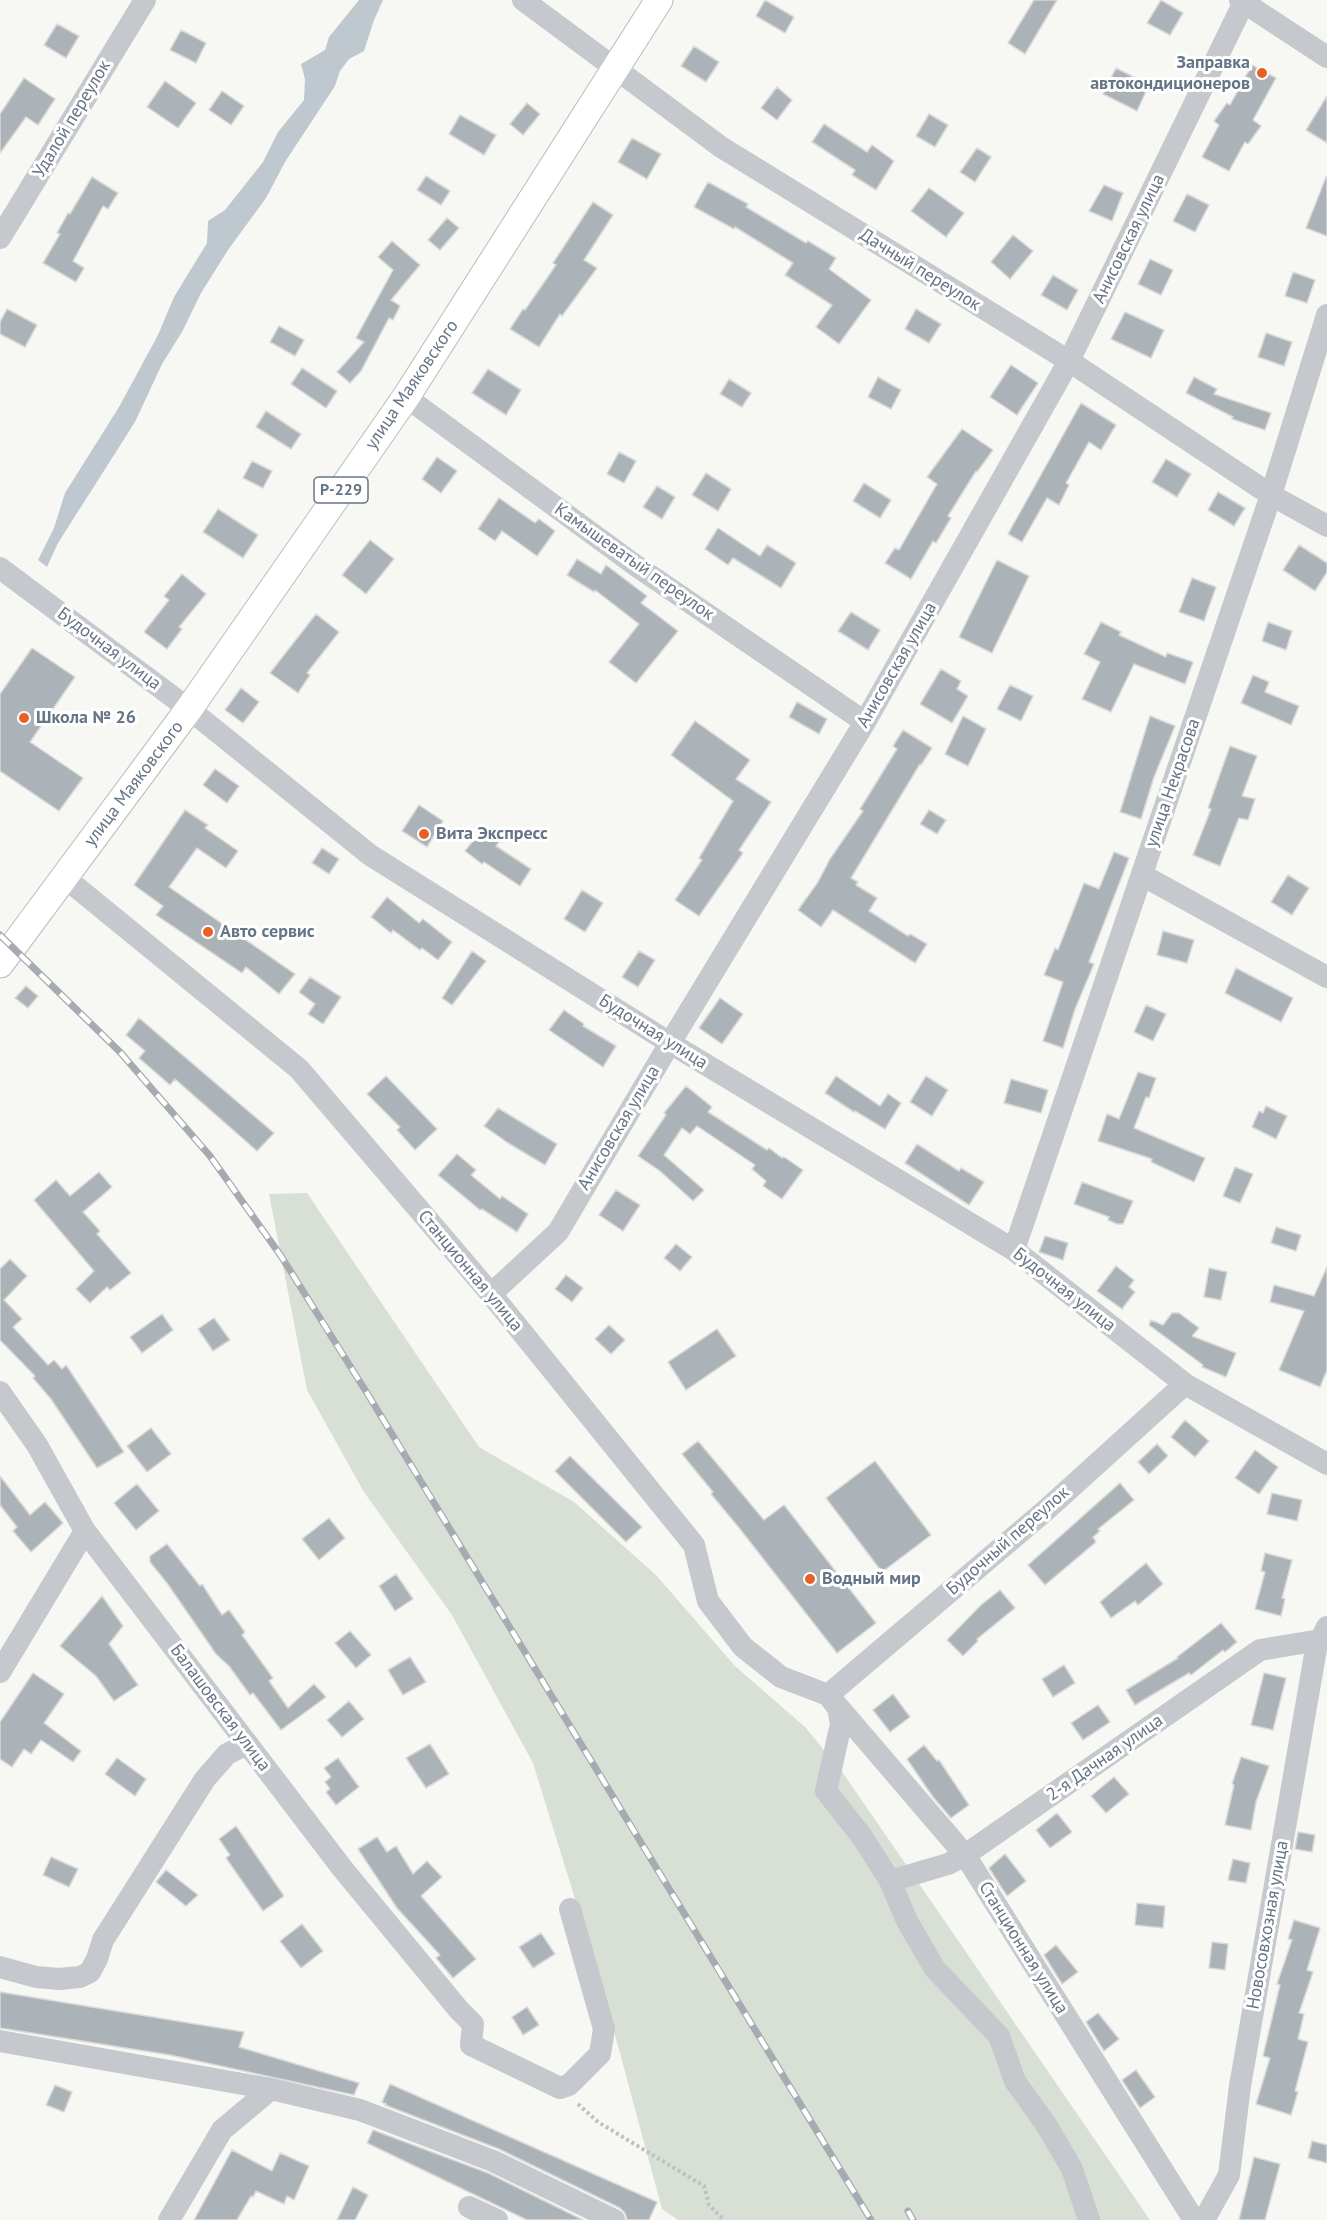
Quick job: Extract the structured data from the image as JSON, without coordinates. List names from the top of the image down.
{
  "streets": {
    "main road": ["улица Маяковского", "Р-229"],
    "street": [
      "Удалой переулок",
      "Анисовская улица",
      "Дачный переулок",
      "Камышеватый переулок",
      "Будочная улица",
      "улица Некрасова",
      "Станционная улица",
      "Будочный переулок",
      "Балашовская улица",
      "2-я Дачная улица",
      "Новосовхозная улица"
    ]
  },
  "crossings": [
    ["Анисовская улица", "Дачный переулок"],
    ["Анисовская улица", "Камышеватый переулок"],
    ["Анисовская улица", "Будочная улица"],
    ["Анисовская улица", "Станционная улица"],
    ["Дачный переулок", "улица Маяковского"],
    ["Дачный переулок", "улица Некрасова"],
    ["улица Маяковского", "Камышеватый переулок"],
    ["улица Маяковского", "Будочная улица"],
    ["улица Маяковского", "Станционная улица"],
    ["Будочная улица", "улица Некрасова"],
    ["Будочная улица", "Будочный переулок"],
    ["Станционная улица", "Будочный переулок"],
    ["Станционная улица", "2-я Дачная улица"],
    ["2-я Дачная улица", "Новосовхозная улица"]
  ],
  "places": [
    "Заправка автокондиционеров",
    "Школа № 26",
    "Вита Экспресс",
    "Авто сервис",
    "Водный мир"
  ]
}
